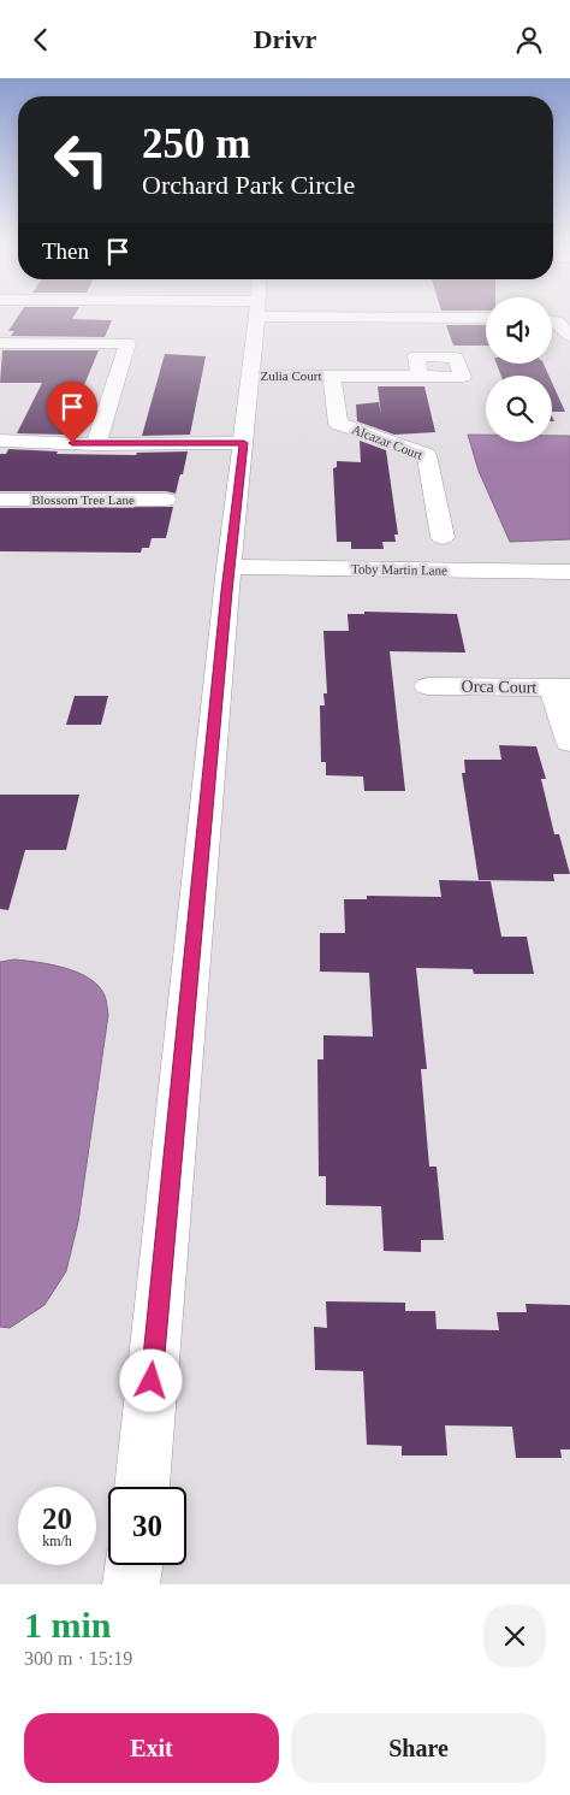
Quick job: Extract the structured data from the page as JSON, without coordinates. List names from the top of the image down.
{
  "streets": {
    "street": [
      "Zulia Court",
      "Alcazar Court",
      "Blossom Tree Lane",
      "Toby Martin Lane",
      "Orca Court"
    ]
  },
  "crossings": [
    ["Zulia Court", "Alcazar Court"]
  ],
  "page": {
    "header": "Drivr",
    "turn": ["250 m", "Orchard Park Circle"],
    "then": "Then",
    "speed": "20 km/h",
    "limit": "30",
    "heading": ["1 min", "300 m · 15:19"],
    "buttons": ["Exit", "Share"]
  }
}
